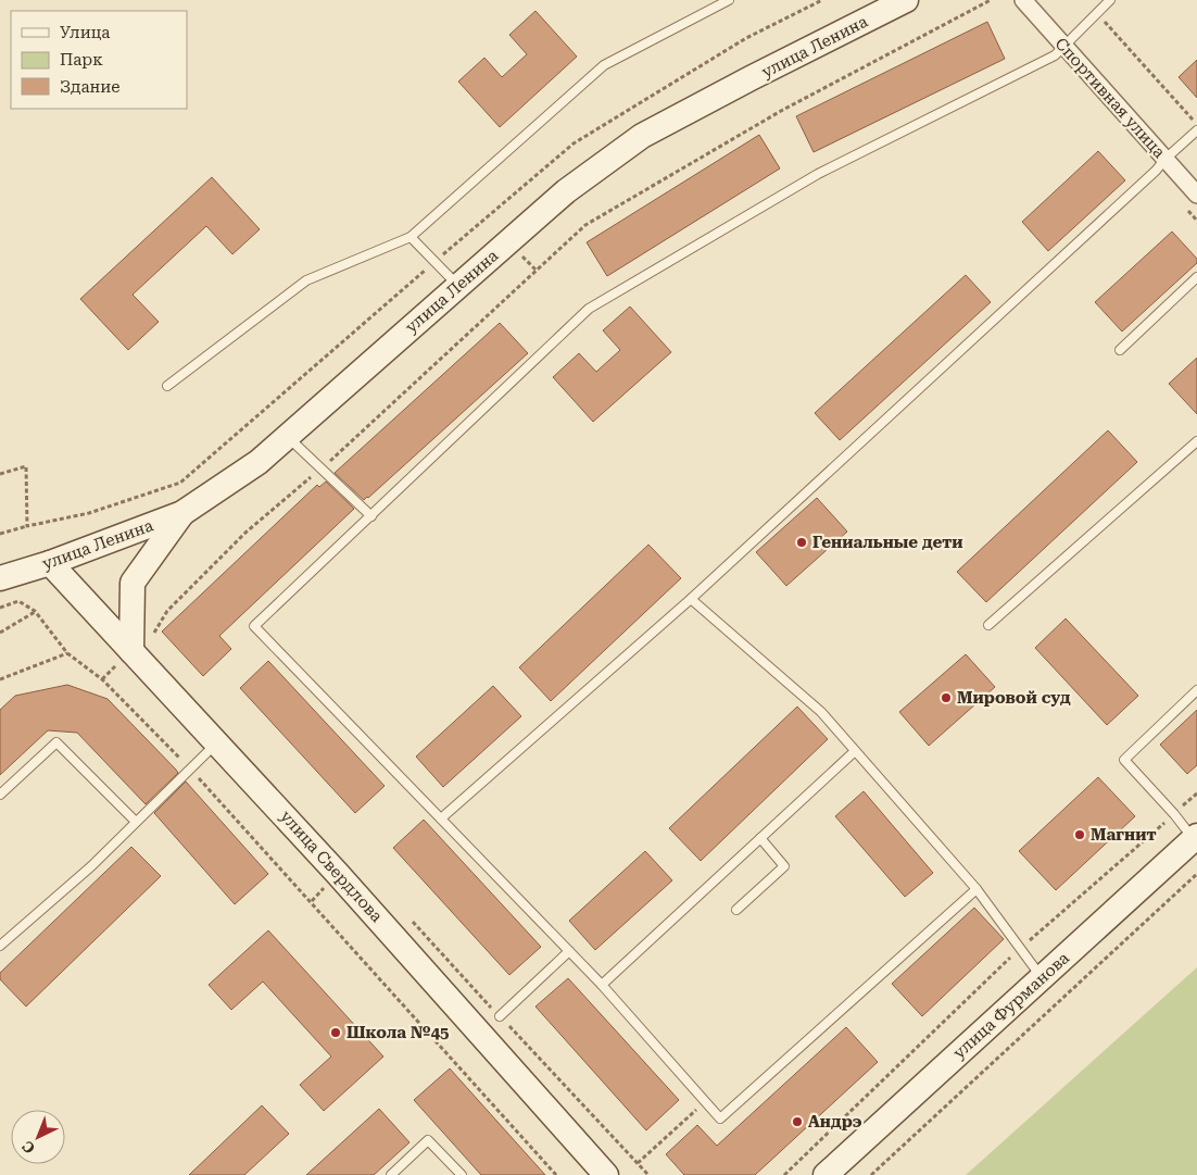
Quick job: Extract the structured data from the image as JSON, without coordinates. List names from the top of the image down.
{
  "streets": {
    "main road": ["улица Ленина", "улица Свердлова", "улица Фурманова"],
    "street": ["Спортивная улица"]
  },
  "crossings": [
    ["улица Ленина", "улица Свердлова"]
  ],
  "places": [
    "Гениальные дети",
    "Мировой суд",
    "Магнит",
    "Школа №45",
    "Андрэ"
  ],
  "legend": ["Улица", "Парк", "Здание"],
  "north": "bottom left"
}
